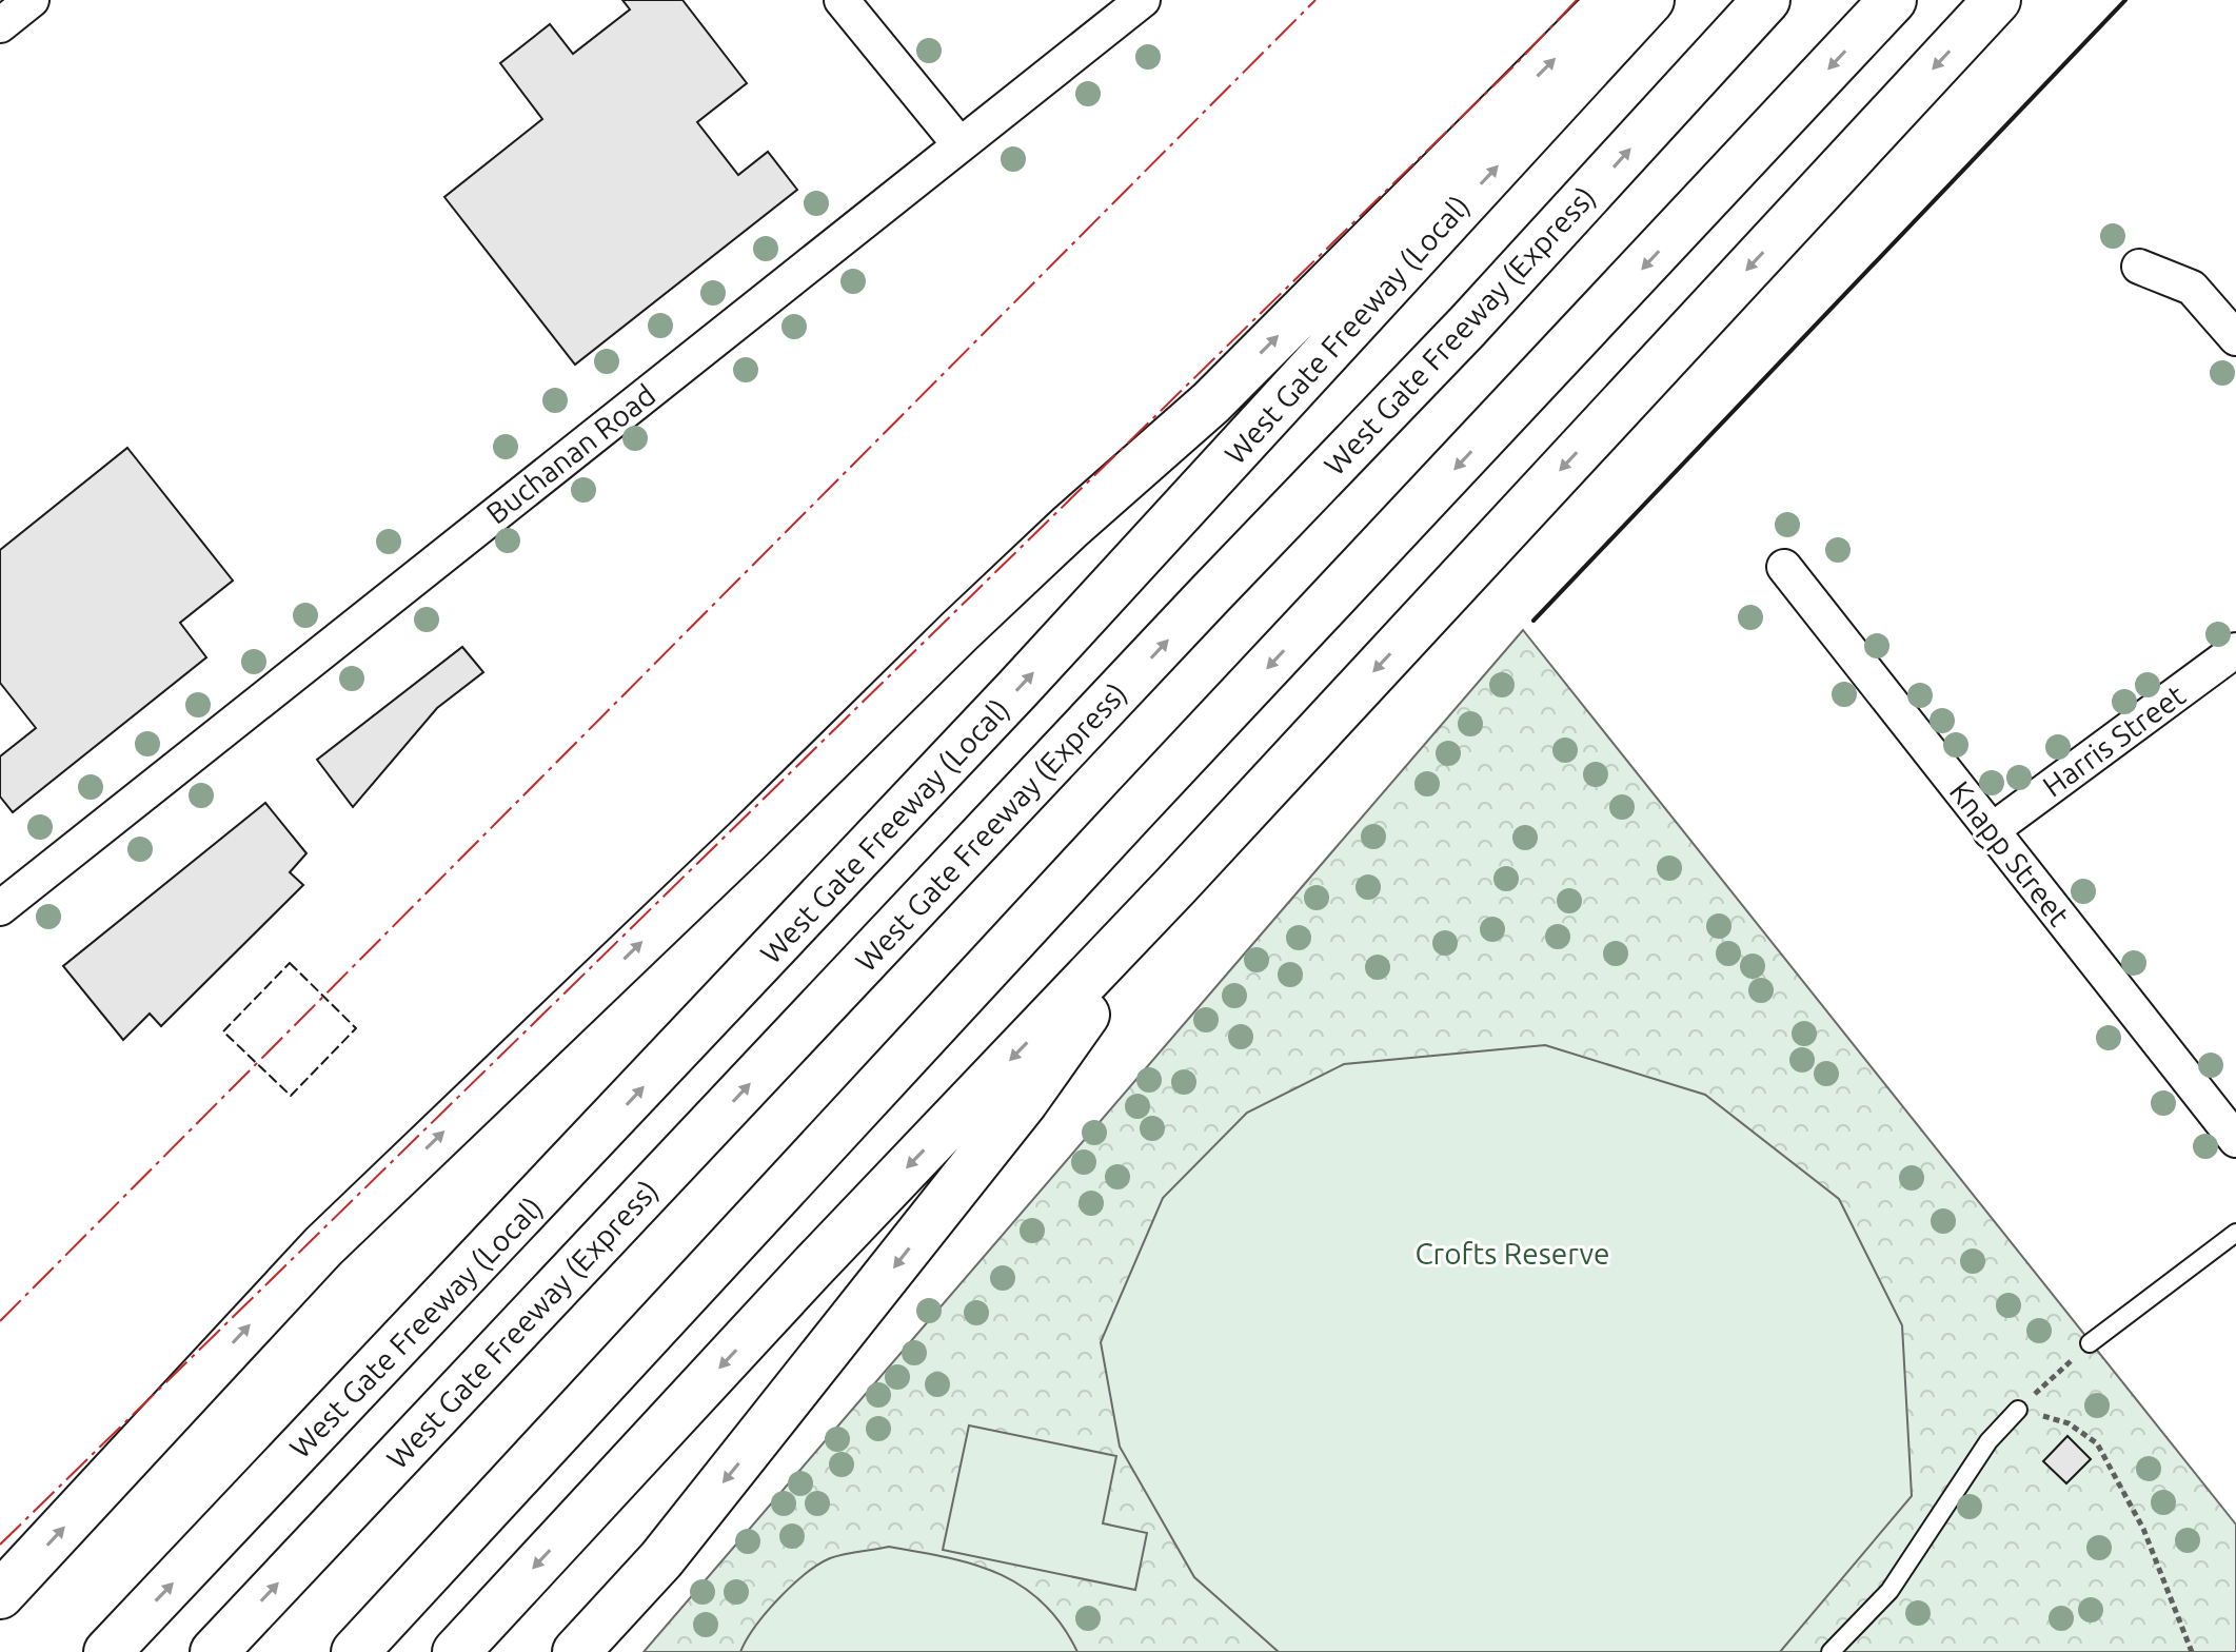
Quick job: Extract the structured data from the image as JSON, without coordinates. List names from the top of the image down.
{
  "streets": {
    "highway": ["West Gate Freeway (Local)", "West Gate Freeway (Express)"],
    "street": ["Buchanan Road", "Harris Street", "Knapp Street"]
  },
  "crossings": [
    ["Harris Street", "Knapp Street"]
  ],
  "parks": ["Crofts Reserve"]
}
